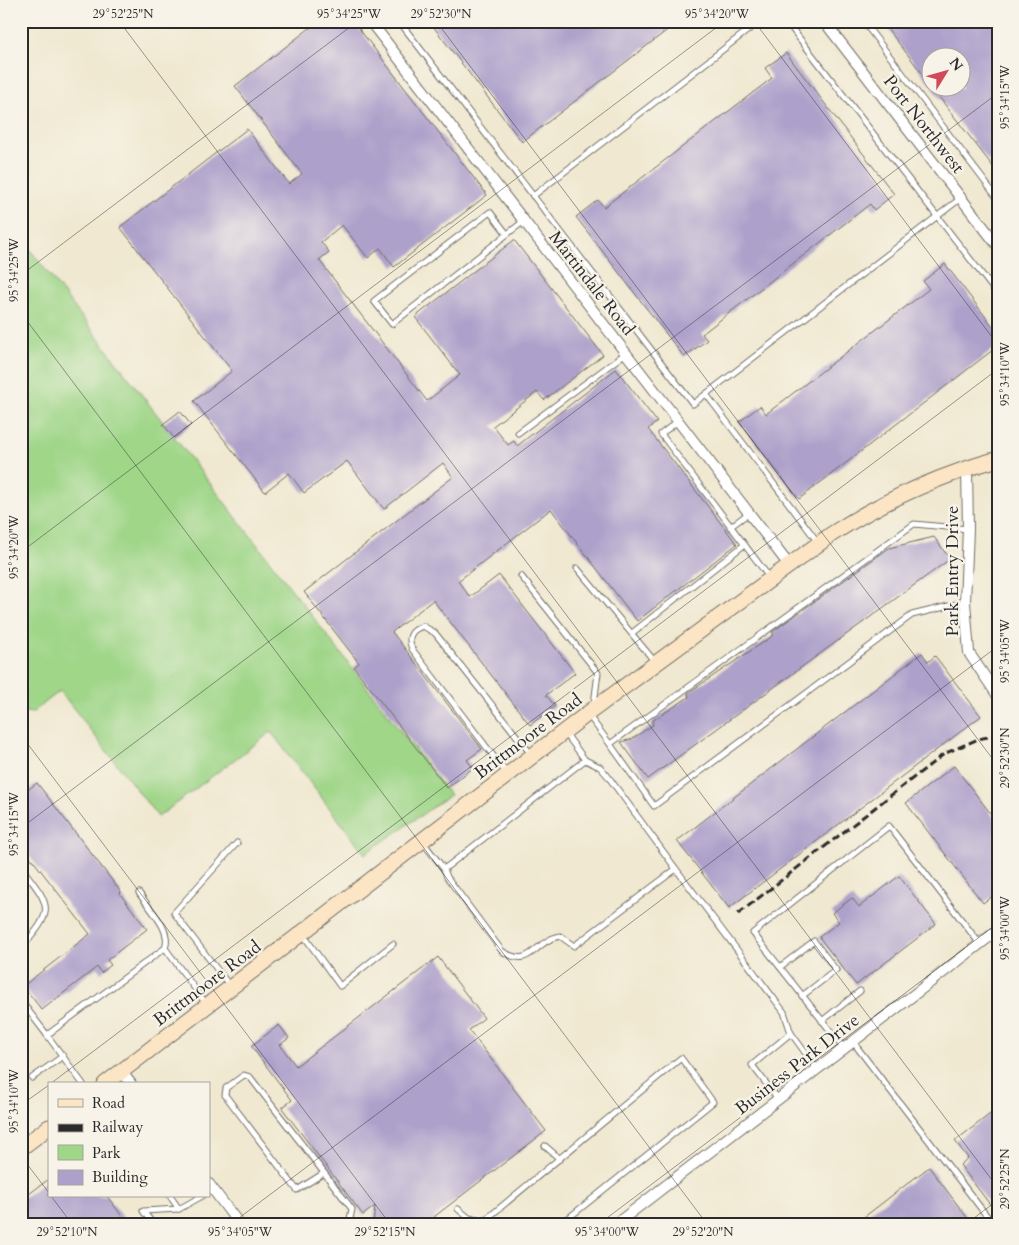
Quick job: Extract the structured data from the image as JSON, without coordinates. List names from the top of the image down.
{
  "streets": {
    "main road": ["Brittmoore Road"],
    "street": [
      "Port Northwest",
      "Martindale Road",
      "Park Entry Drive",
      "Business Park Drive"
    ]
  },
  "crossings": [
    ["Martindale Road", "Brittmoore Road"],
    ["Park Entry Drive", "Brittmoore Road"]
  ],
  "legend": [
    "Road",
    "Railway",
    "Park",
    "Building"
  ],
  "north": "top right",
  "coordinates": [
    "29°52'25\"N",
    "95°34'25\"W",
    "29°52'30\"N",
    "95°34'20\"W",
    "95°34'15\"W",
    "95°34'10\"W",
    "95°34'05\"W",
    "95°34'00\"W",
    "29°52'10\"N",
    "29°52'15\"N",
    "29°52'20\"N"
  ]
}
